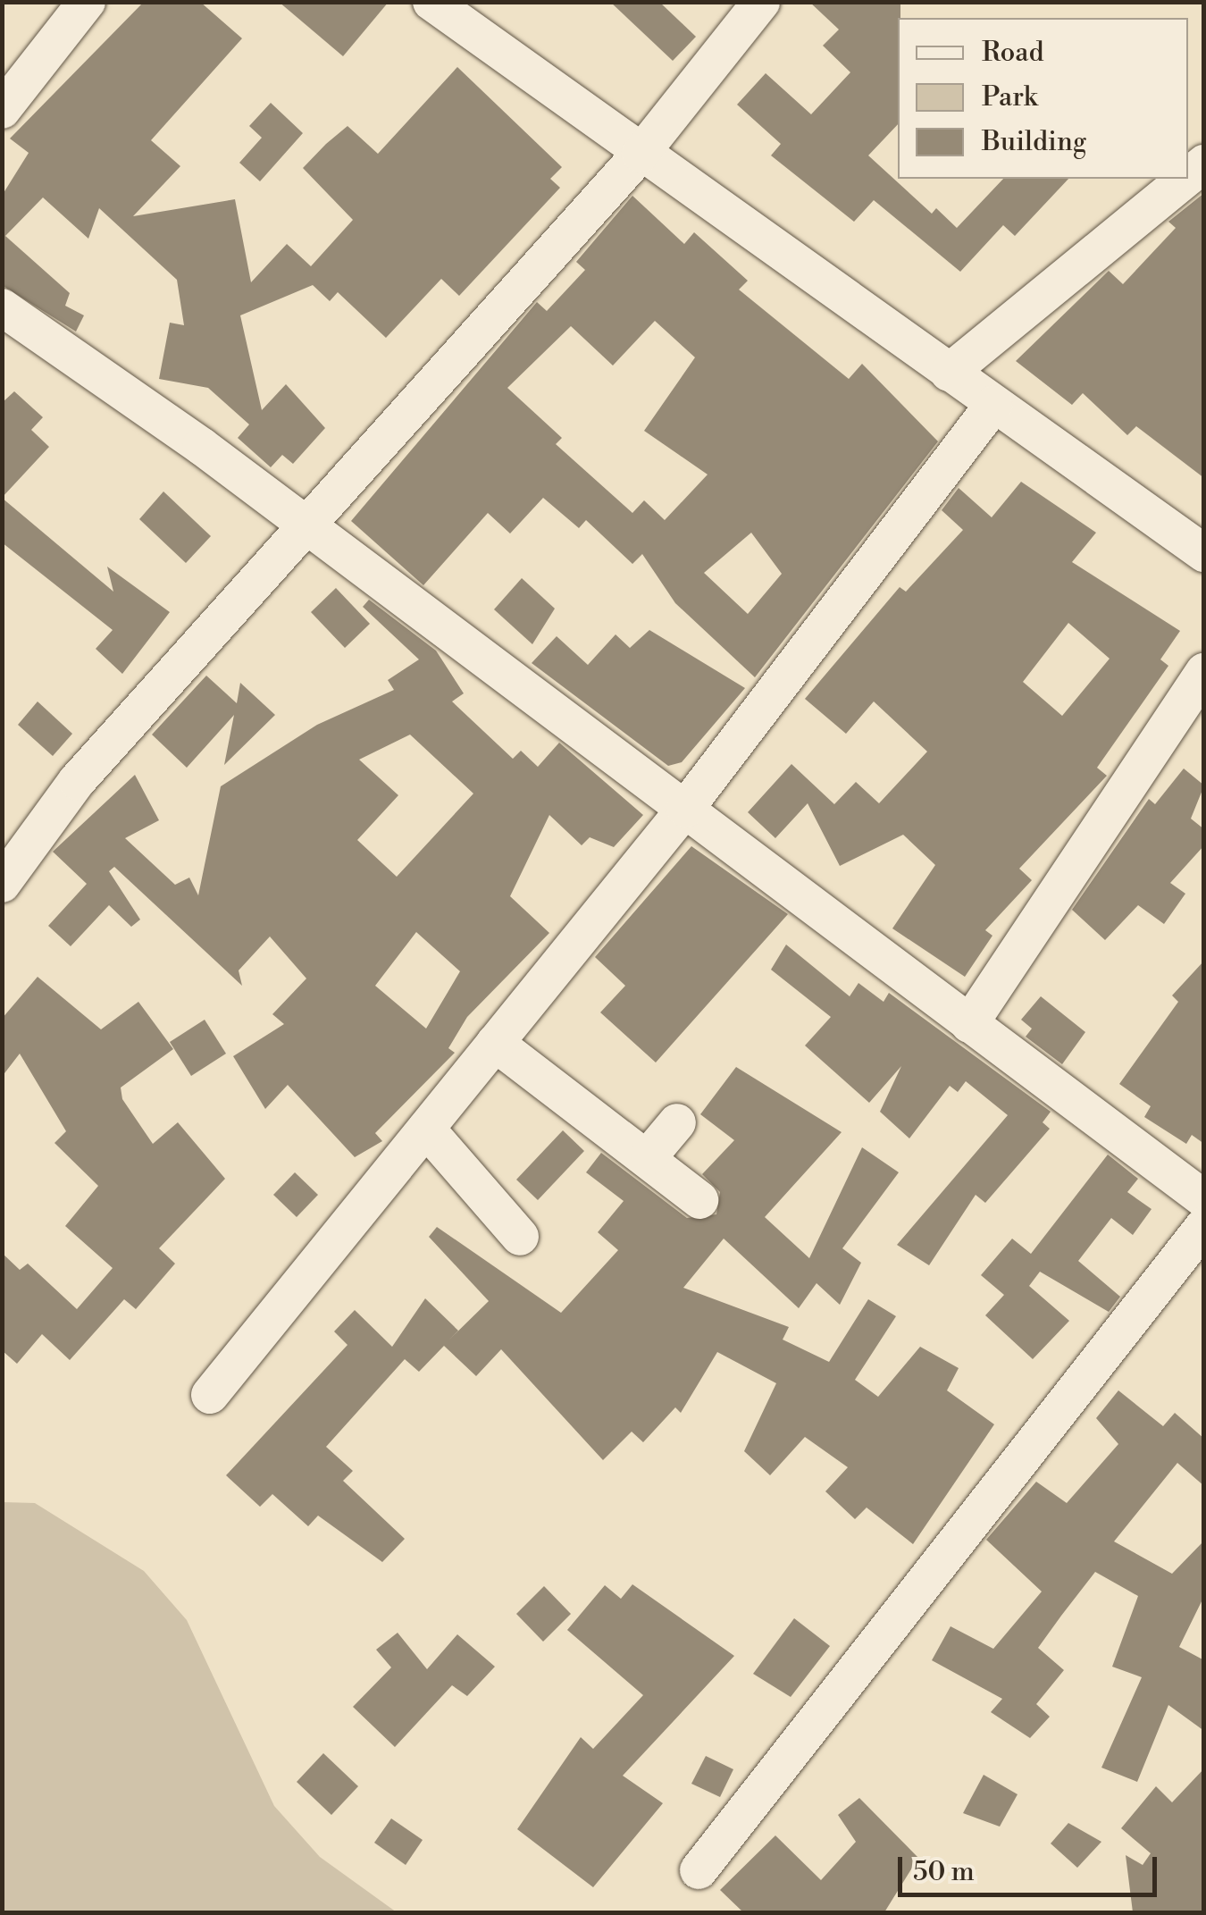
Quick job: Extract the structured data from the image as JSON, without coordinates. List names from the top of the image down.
{
  "legend": ["Road", "Park", "Building"],
  "scale_bar": "50 m"
}
